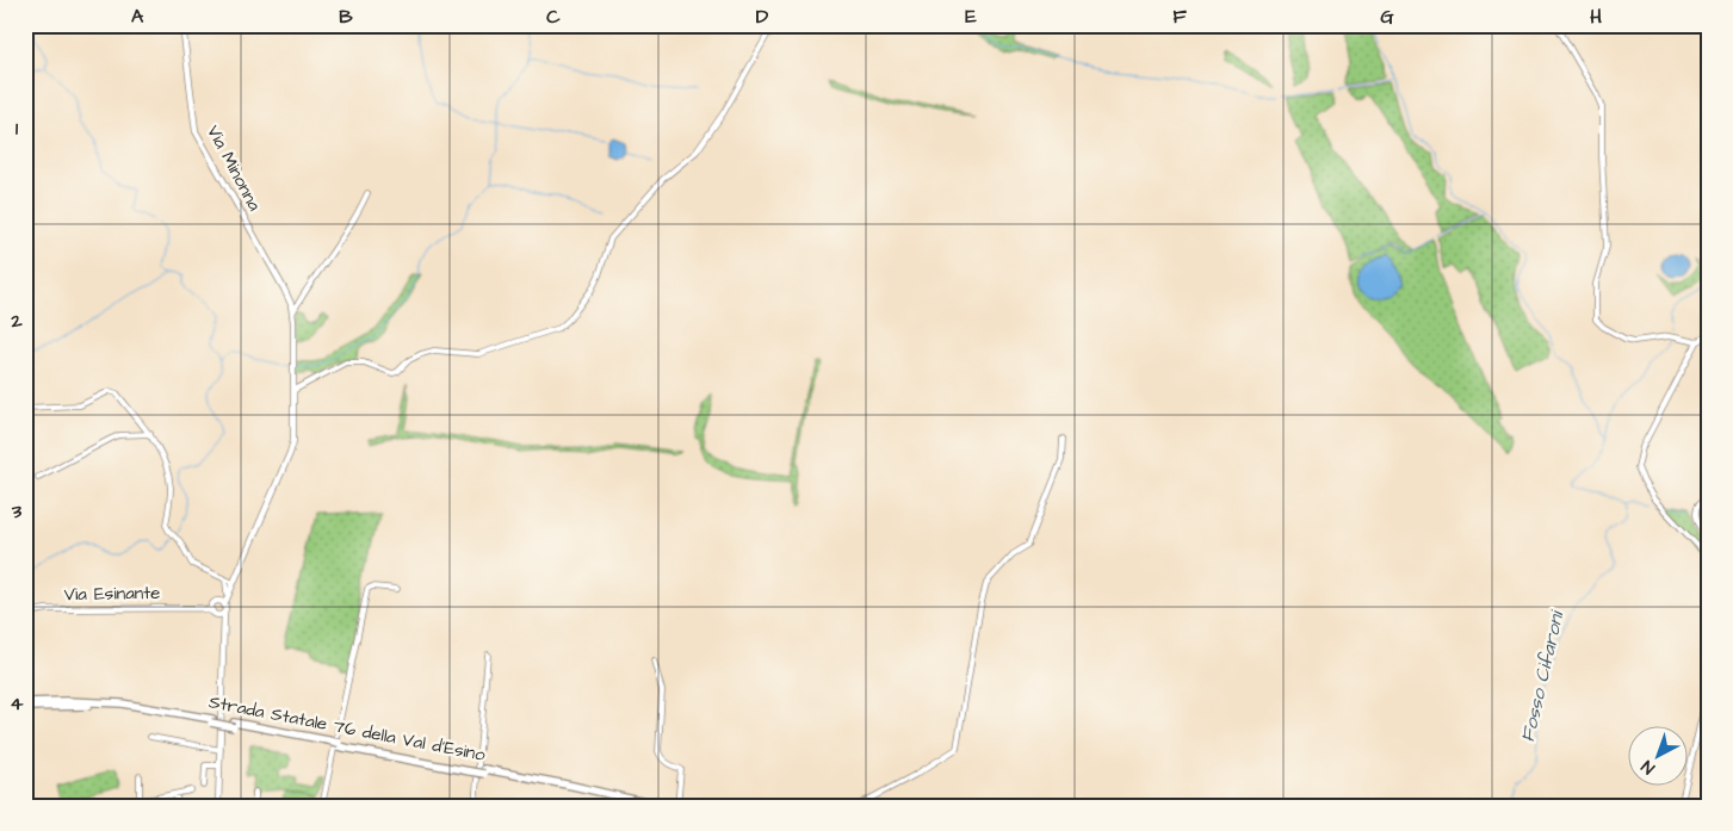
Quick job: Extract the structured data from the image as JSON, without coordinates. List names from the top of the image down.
{
  "streets": {
    "highway": ["Strada Statale 76 della Val d'Esino"],
    "main road": ["Via Minonna", "Via Esinante"]
  },
  "crossings": [
    ["Via Minonna", "Via Esinante"]
  ],
  "water": ["Fosso Cifaroni"],
  "north": "bottom left",
  "grid": {
    "columns": [
      "A",
      "B",
      "C",
      "D",
      "E",
      "F",
      "G",
      "H"
    ],
    "rows": [
      "1",
      "2",
      "3",
      "4"
    ]
  }
}
